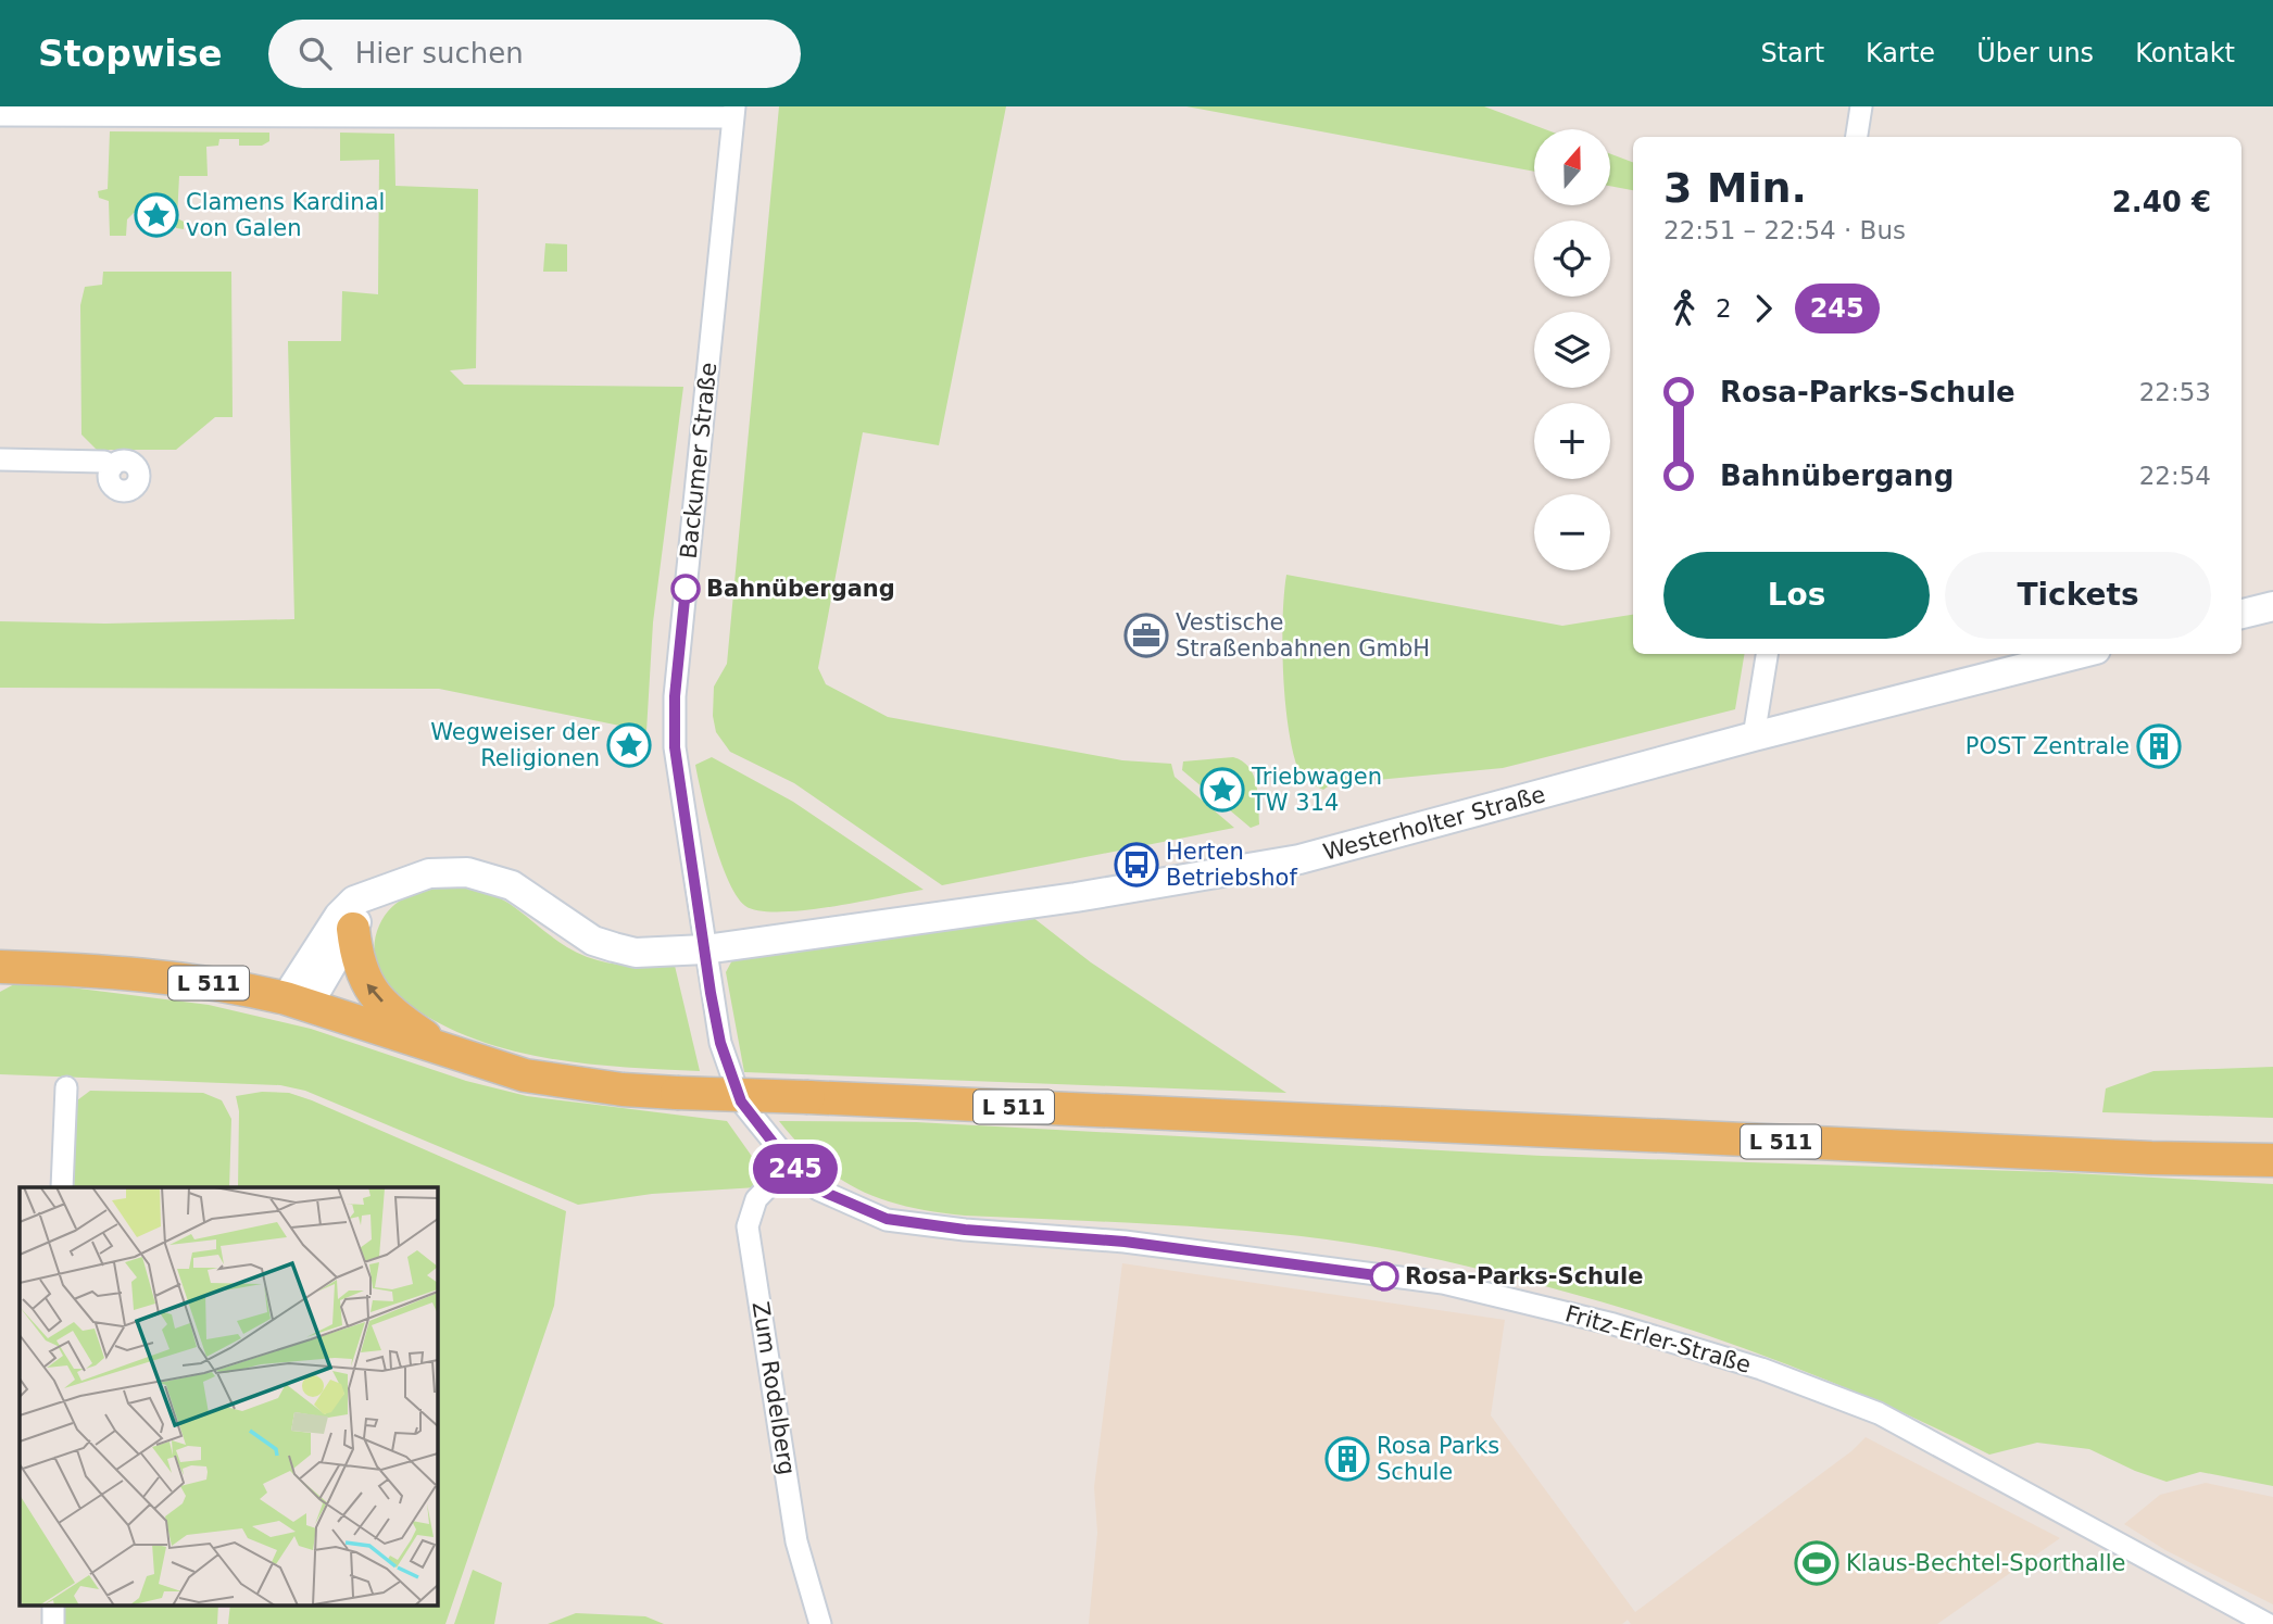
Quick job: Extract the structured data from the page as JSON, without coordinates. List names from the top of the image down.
{
  "streets": {
    "main road": ["L 511"],
    "street": [
      "Backumer Straße",
      "Westerholter Straße",
      "Fritz-Erler-Straße",
      "Zum Rodelberg"
    ]
  },
  "crossings": [
    ["Backumer Straße", "Westerholter Straße"],
    ["Backumer Straße", "Fritz-Erler-Straße"],
    ["Westerholter Straße", "L 511"],
    ["Westerholter Straße", "Fritz-Erler-Straße"],
    ["Fritz-Erler-Straße", "Zum Rodelberg"]
  ],
  "places": {
    "place": ["Clamens Kardinal von Galen", "Wegweiser der Religionen", "Triebwagen TW 314"],
    "other": ["Bahnübergang", "Rosa-Parks-Schule"],
    "office": ["Vestische Straßenbahnen GmbH"],
    "building": ["POST Zentrale", "Rosa Parks Schule"],
    "bus stop": ["Herten Betriebshof"],
    "sports": ["Klaus-Bechtel-Sporthalle"]
  },
  "lines": ["bus line 245"],
  "north": "top",
  "page": {
    "header": "Stopwise",
    "search": "Hier suchen",
    "nav": [
      "Start",
      "Karte",
      "Über uns",
      "Kontakt"
    ],
    "on_map": "245",
    "map_buttons": ["+", "−"],
    "heading": ["3 Min.", "22:51 – 22:54 · Bus", "2.40 €"],
    "legs": ["2", "245"],
    "list": [
      {
        "name": "Rosa-Parks-Schule",
        "value": "22:53"
      },
      {
        "name": "Bahnübergang",
        "value": "22:54"
      }
    ],
    "buttons": ["Los", "Tickets"]
  }
}
